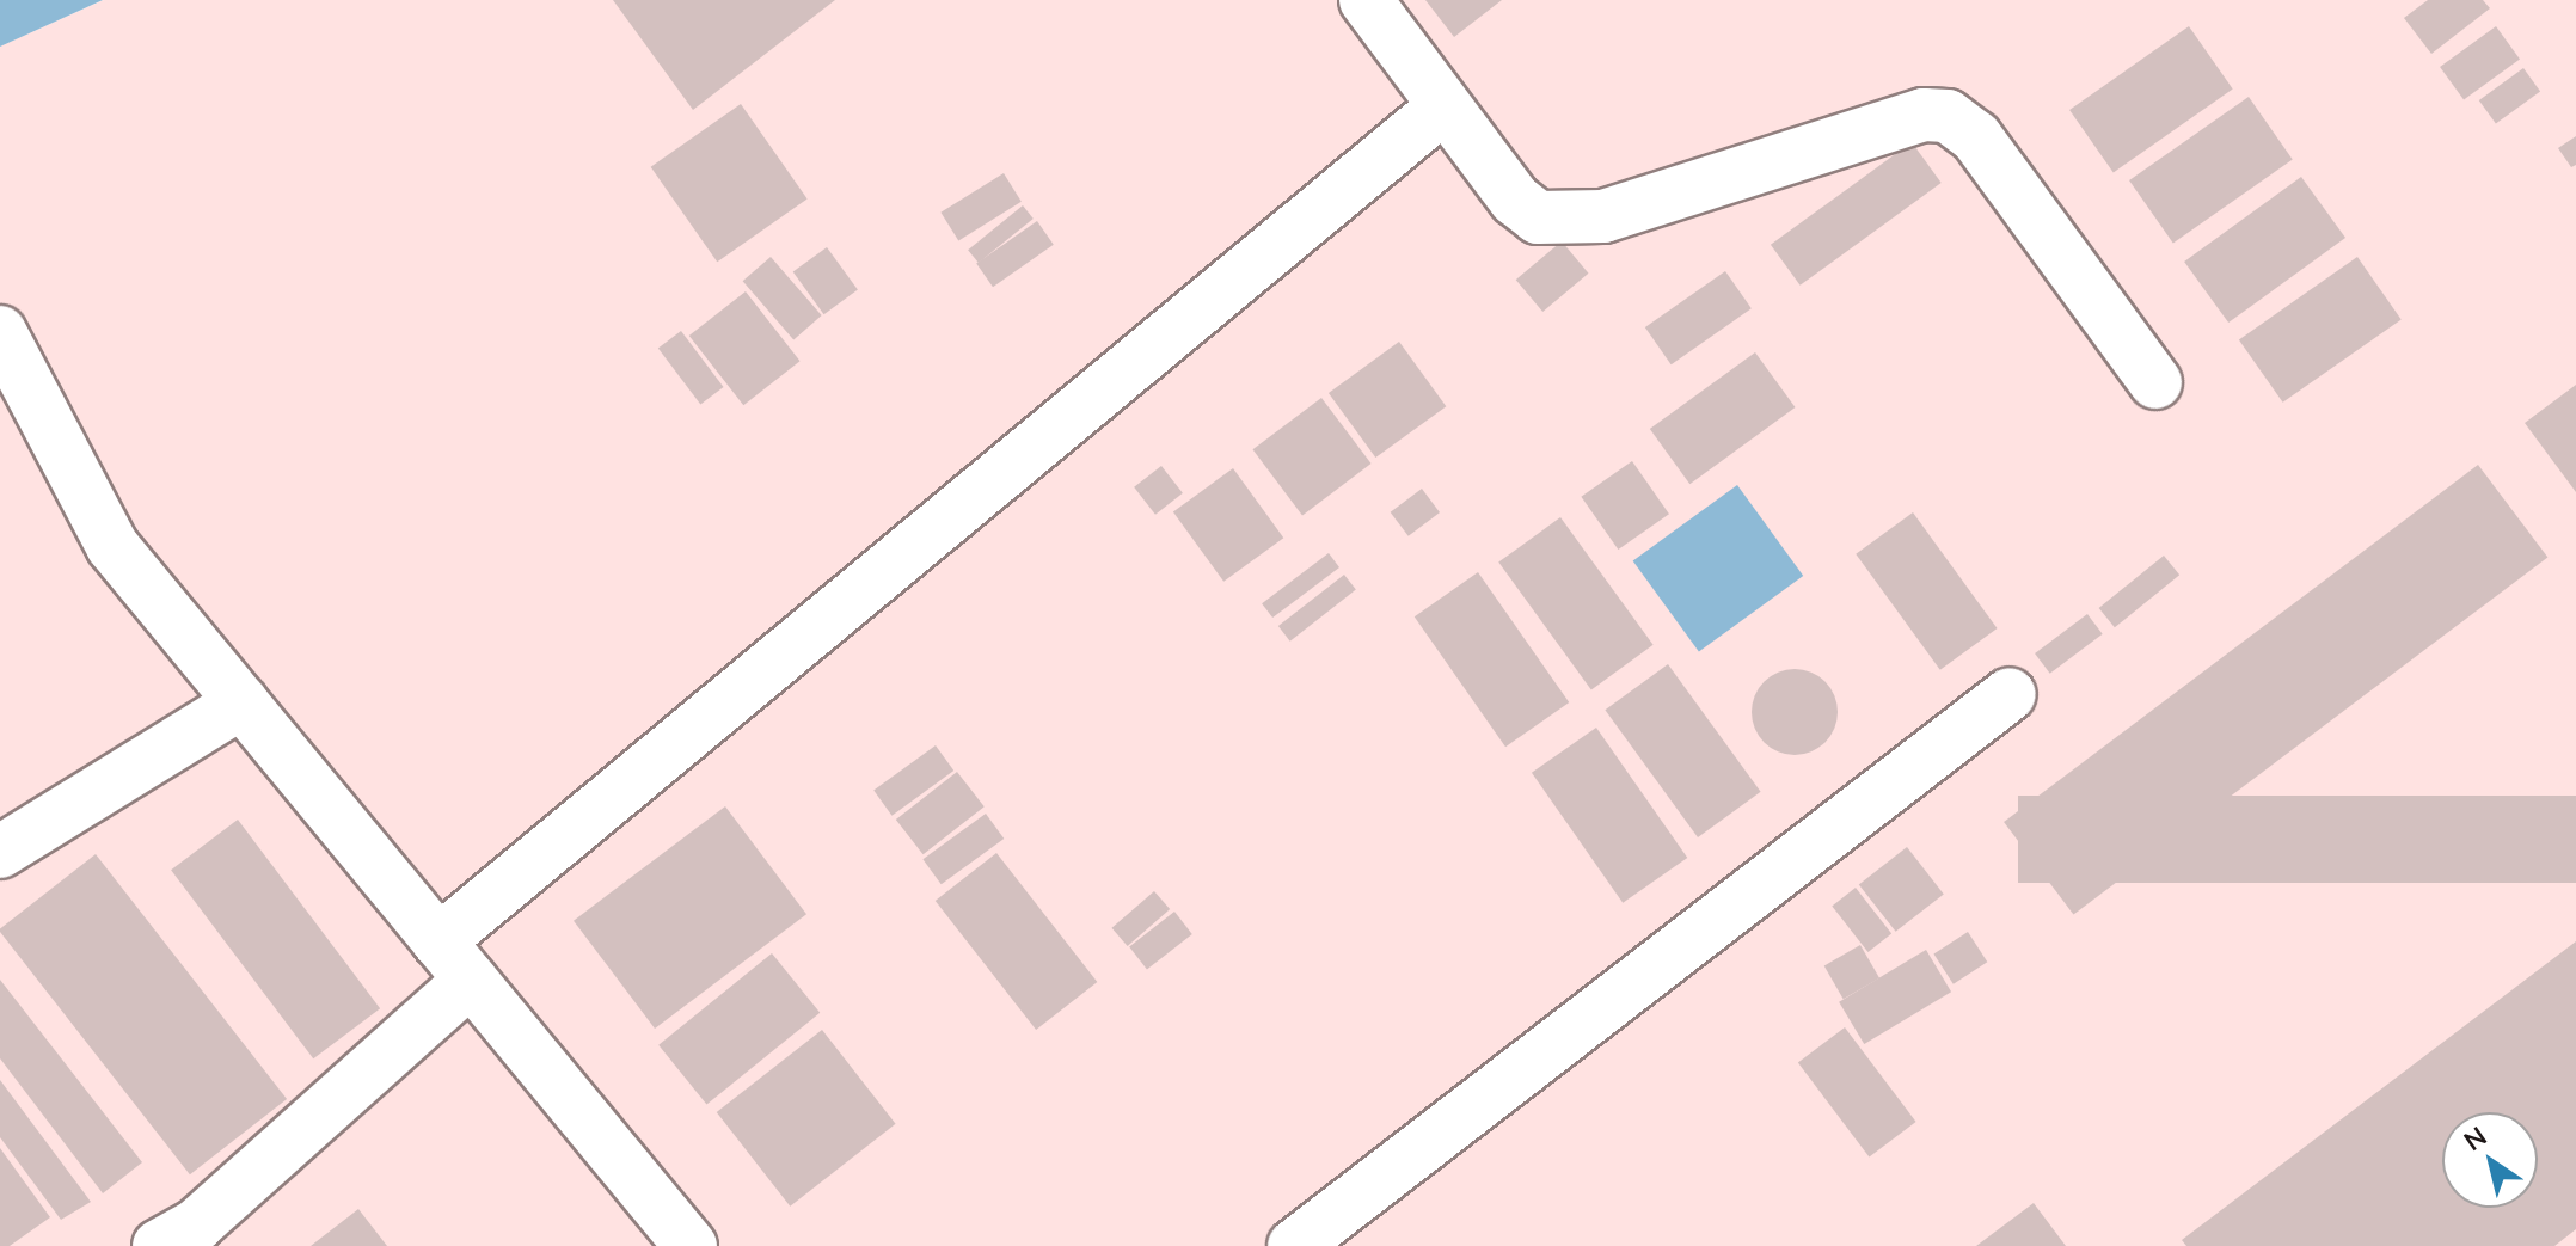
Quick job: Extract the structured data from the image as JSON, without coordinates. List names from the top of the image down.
{
  "north": "top left"
}
